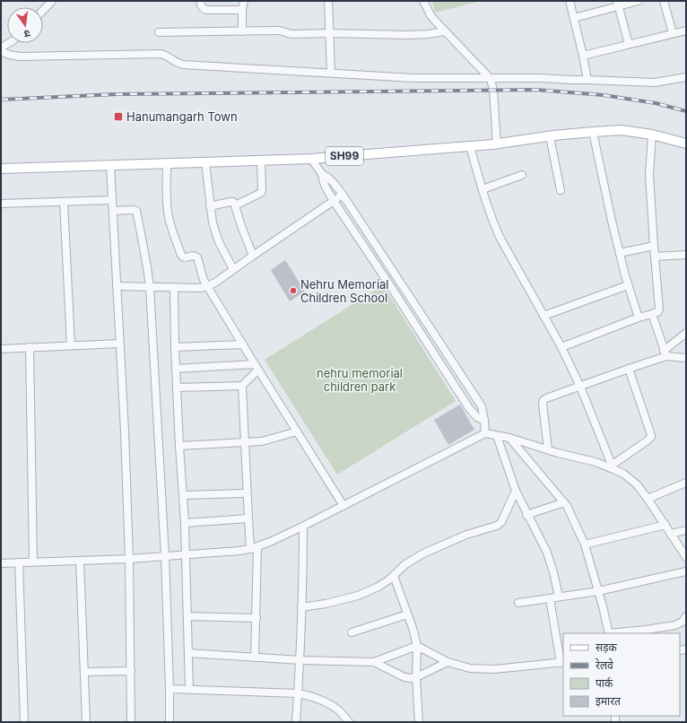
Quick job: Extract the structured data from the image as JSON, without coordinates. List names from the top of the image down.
{
  "streets": {
    "main road": ["SH99"]
  },
  "parks": ["nehru memorial children park"],
  "places": {
    "transit": ["Hanumangarh Town"],
    "other": ["Nehru Memorial Children School"]
  },
  "legend": [
    "सड़क",
    "रेलवे",
    "पार्क",
    "इमारत"
  ],
  "north": "bottom"
}
